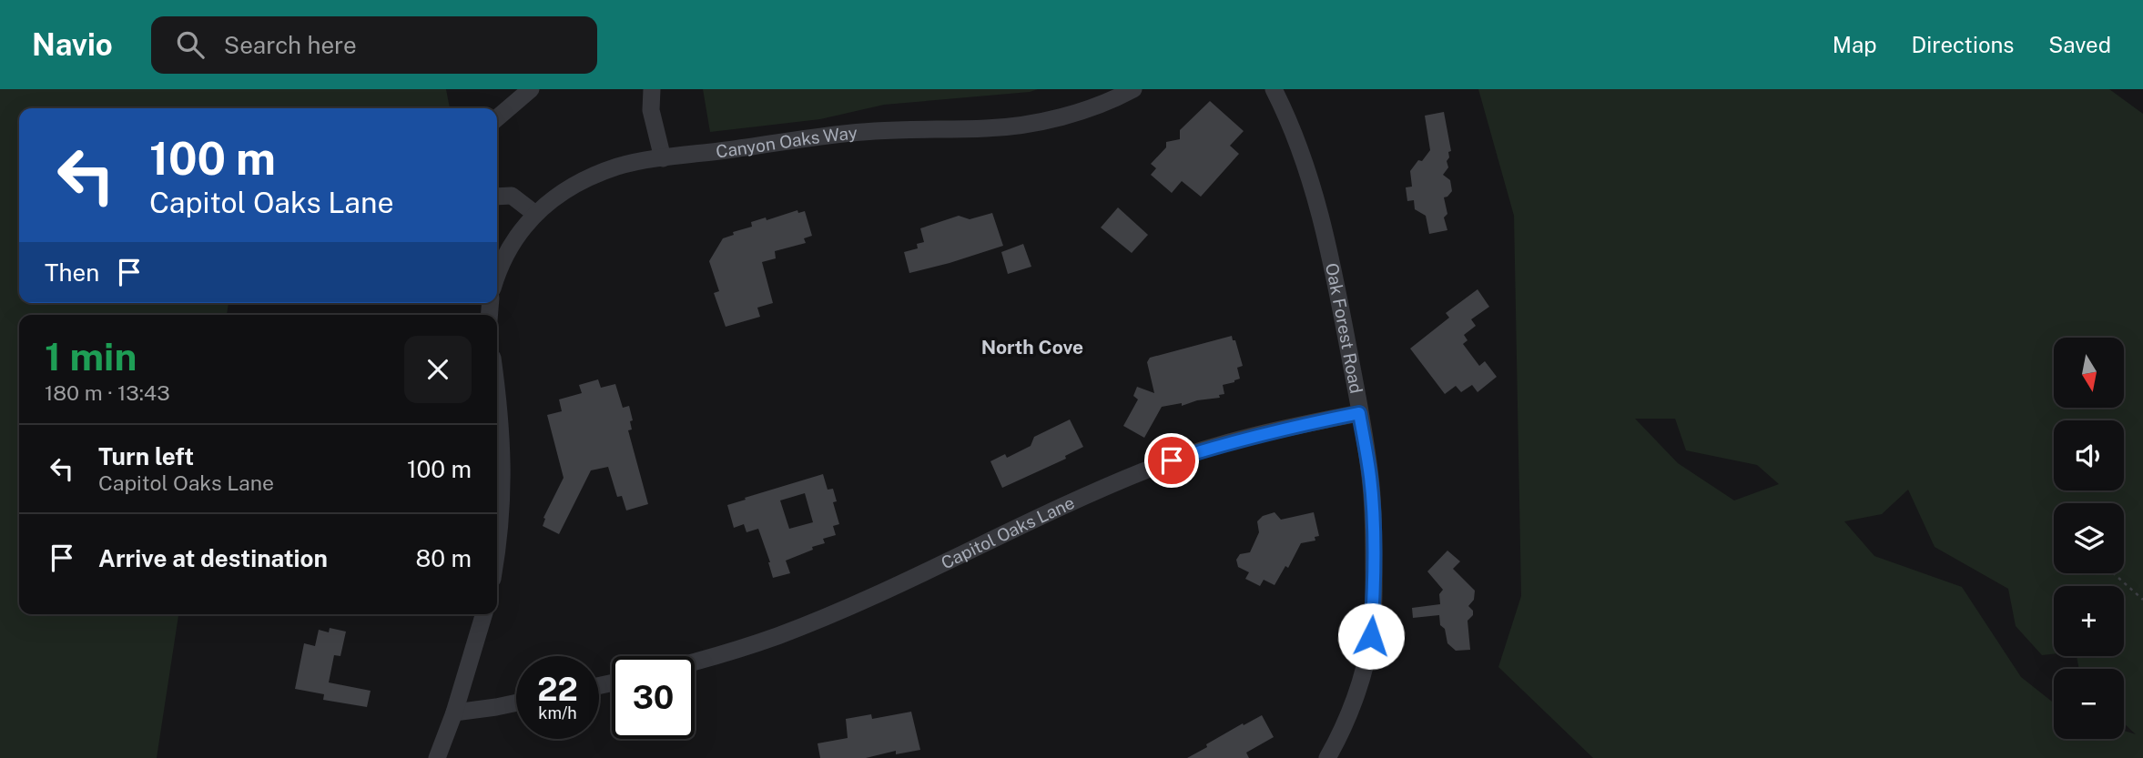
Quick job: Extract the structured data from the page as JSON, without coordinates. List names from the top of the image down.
{
  "streets": {
    "street": ["Canyon Oaks Way", "Oak Forest Road", "Capitol Oaks Lane"]
  },
  "crossings": [
    ["Oak Forest Road", "Capitol Oaks Lane"]
  ],
  "districts": ["North Cove"],
  "north": "bottom",
  "page": {
    "header": "Navio",
    "search": "Search here",
    "nav": ["Map", "Directions", "Saved"],
    "turn": ["100 m", "Capitol Oaks Lane"],
    "then": "Then",
    "heading": ["1 min", "180 m · 13:43"],
    "map_buttons": ["+", "−"],
    "list": [
      {
        "name": "Turn left",
        "note": "Capitol Oaks Lane",
        "value": "100 m"
      },
      {
        "name": "Arrive at destination",
        "value": "80 m"
      }
    ],
    "speed": "22 km/h",
    "limit": "30"
  }
}
